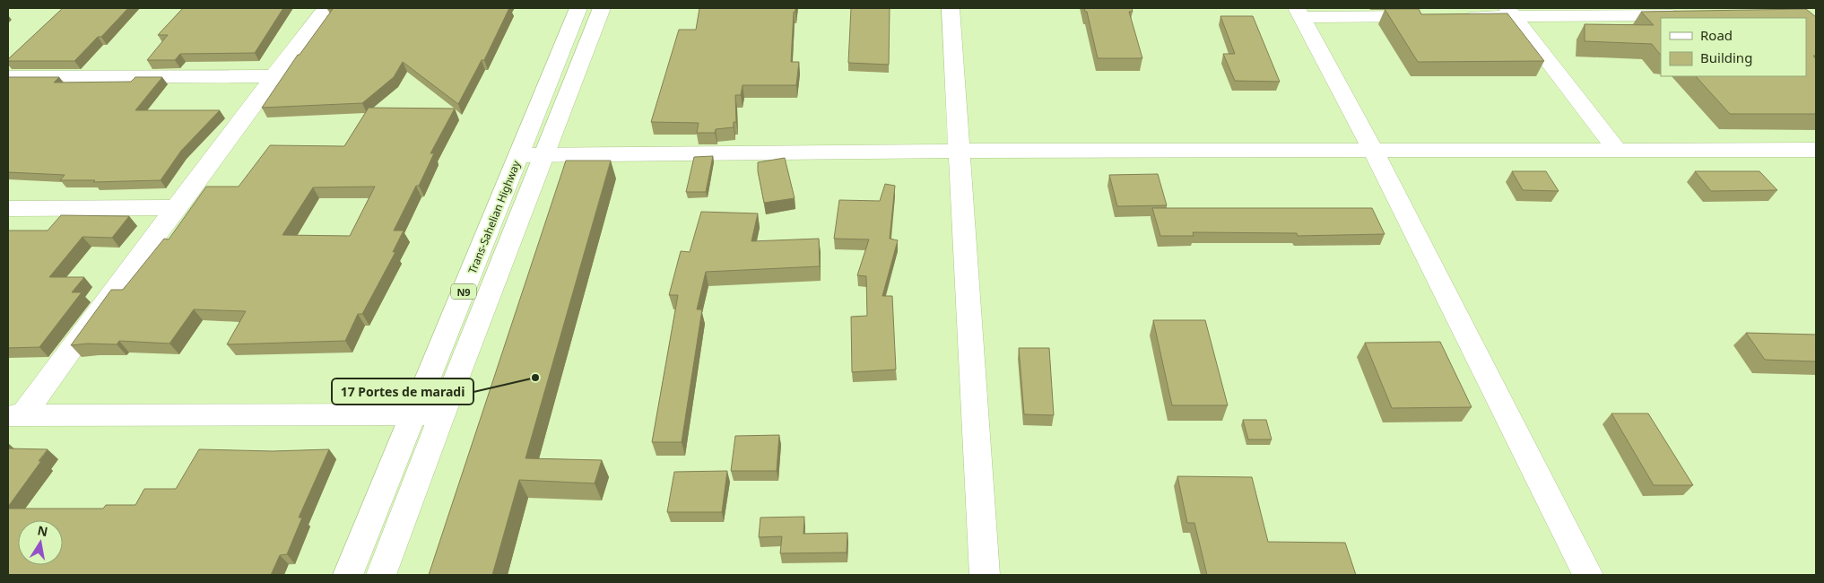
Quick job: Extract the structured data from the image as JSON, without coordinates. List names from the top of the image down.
{
  "streets": {
    "main road": ["Trans-Sahelian Highway", "N9"]
  },
  "places": ["17 Portes de maradi"],
  "legend": ["Road", "Building"],
  "north": "top"
}
